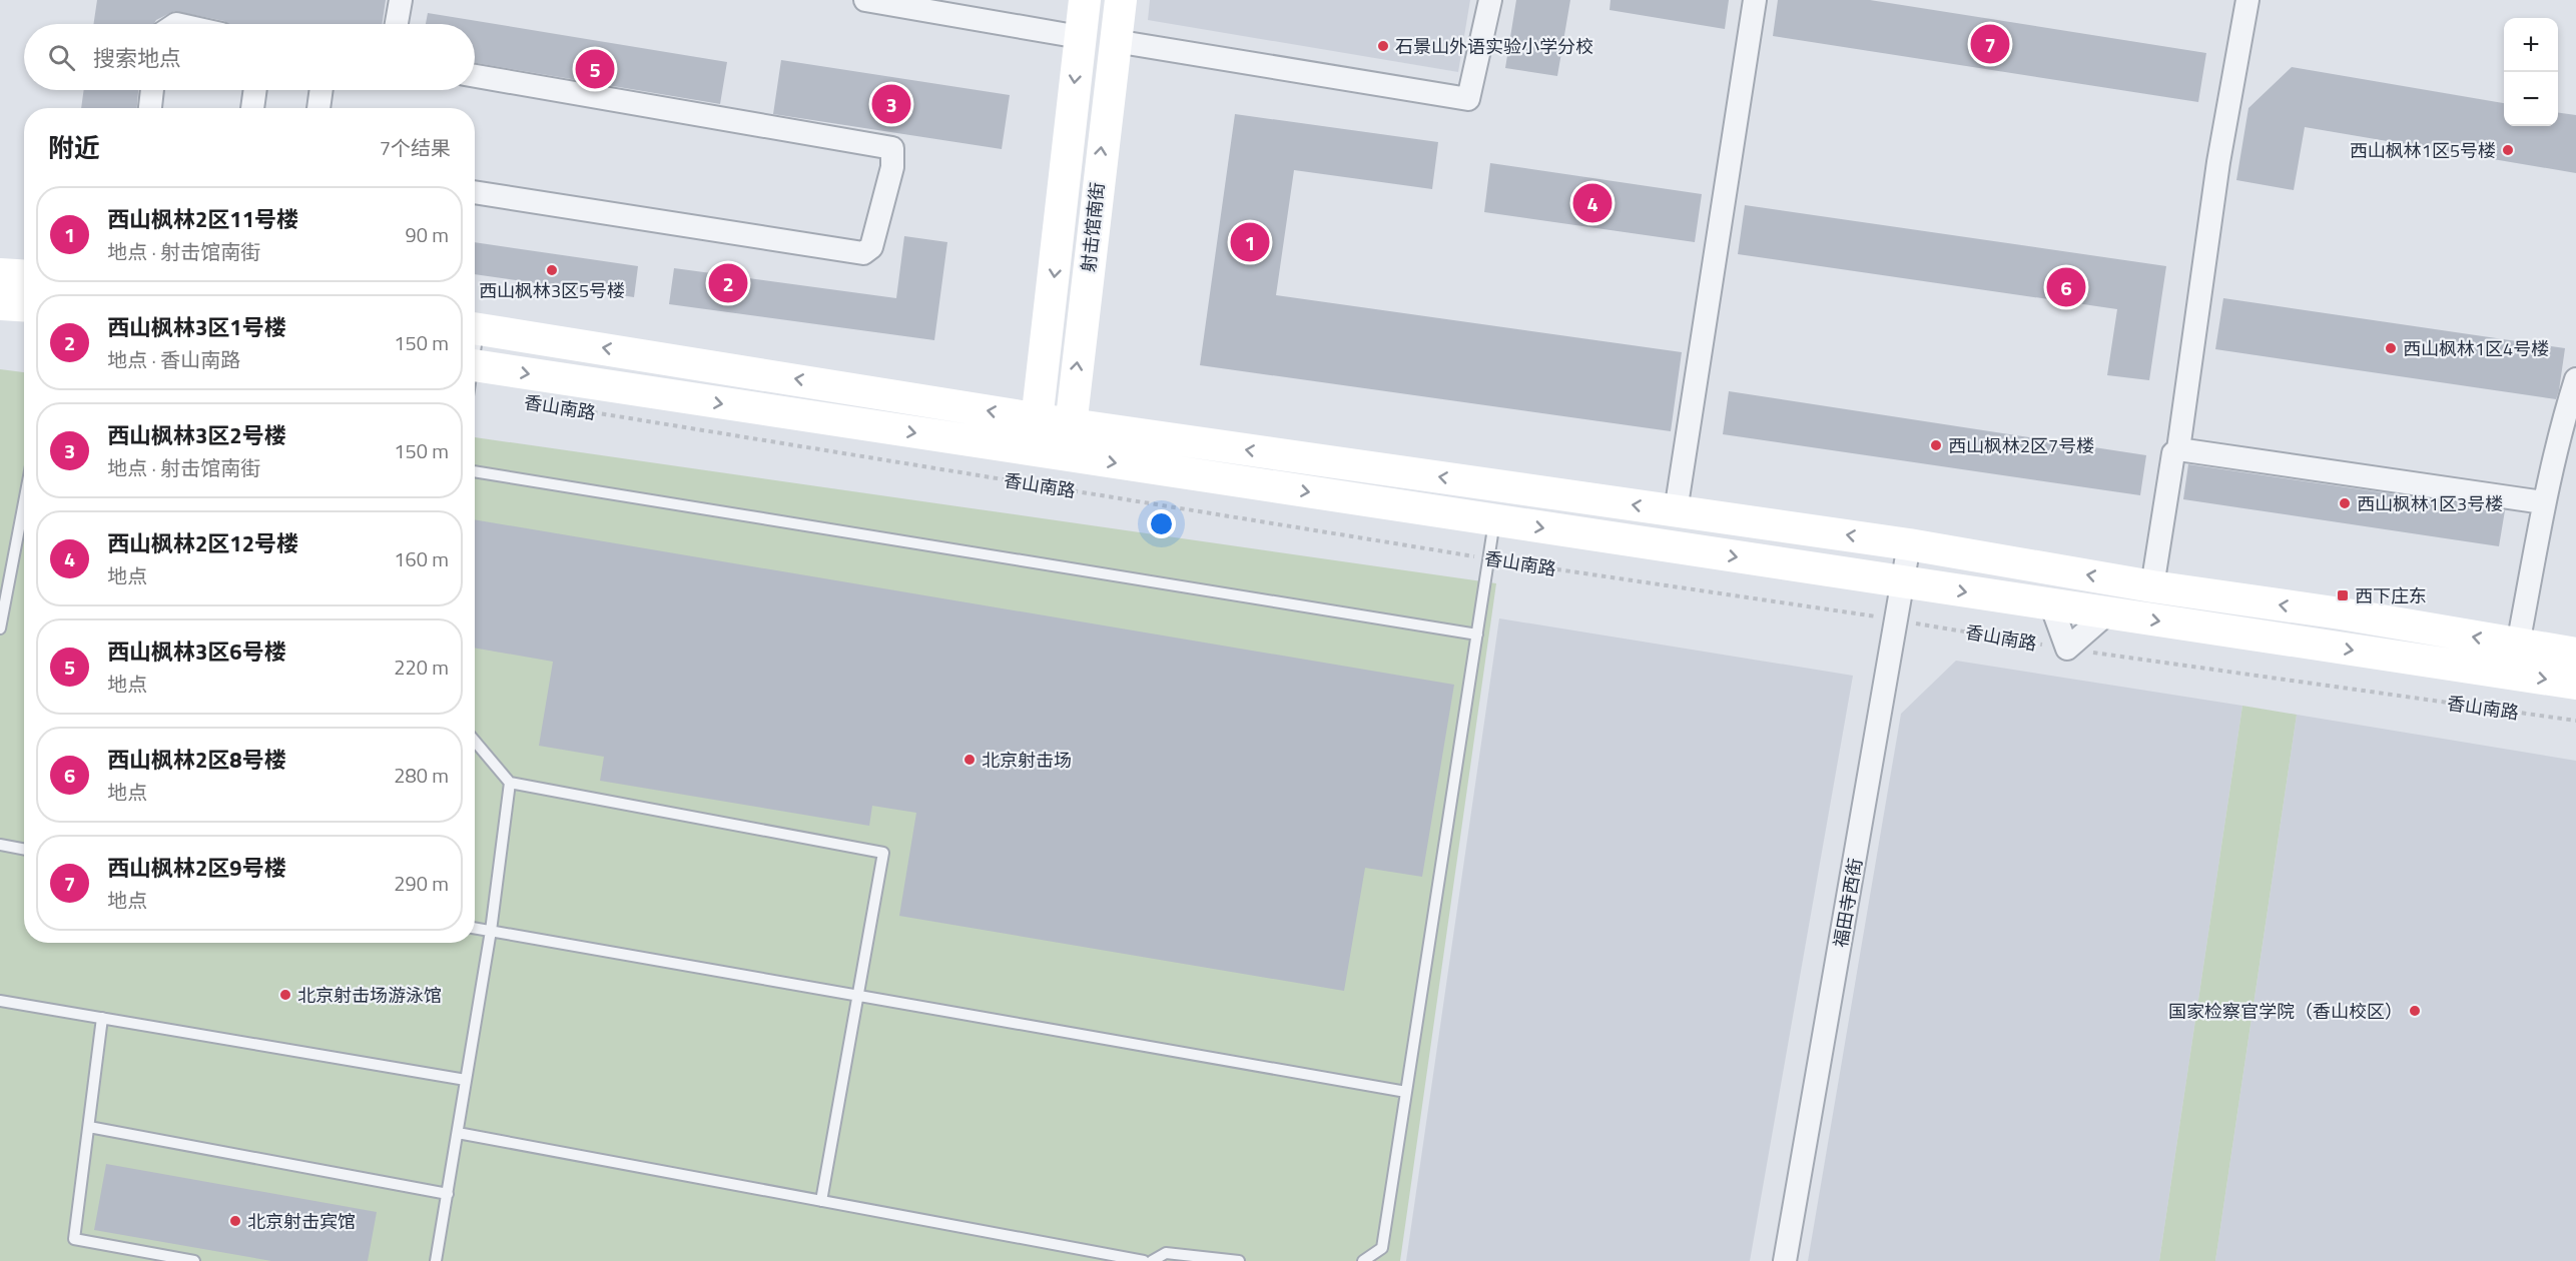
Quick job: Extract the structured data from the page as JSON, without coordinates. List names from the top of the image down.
{
  "streets": {
    "main road": ["射击馆南街", "香山南路"],
    "street": ["福田寺西街"]
  },
  "crossings": [
    ["射击馆南街", "香山南路"],
    ["香山南路", "福田寺西街"]
  ],
  "places": {
    "other": [
      "石景山外语实验小学分校",
      "西山枫林1区5号楼",
      "西山枫林3区5号楼",
      "西山枫林1区4号楼",
      "西山枫林2区7号楼",
      "西山枫林1区3号楼",
      "北京射击场",
      "北京射击场游泳馆",
      "国家检察官学院（香山校区）",
      "北京射击宾馆"
    ],
    "transit": ["西下庄东"]
  },
  "page": {
    "map_buttons": ["+", "−"],
    "pins": [
      "7",
      "5",
      "3",
      "4",
      "1",
      "2",
      "6"
    ],
    "search": "搜索地点",
    "heading": ["附近", "7个结果"],
    "list": [
      {
        "mark": "1",
        "name": "西山枫林2区11号楼",
        "note": "地点 · 射击馆南街",
        "value": "90 m"
      },
      {
        "mark": "2",
        "name": "西山枫林3区1号楼",
        "note": "地点 · 香山南路",
        "value": "150 m"
      },
      {
        "mark": "3",
        "name": "西山枫林3区2号楼",
        "note": "地点 · 射击馆南街",
        "value": "150 m"
      },
      {
        "mark": "4",
        "name": "西山枫林2区12号楼",
        "note": "地点",
        "value": "160 m"
      },
      {
        "mark": "5",
        "name": "西山枫林3区6号楼",
        "note": "地点",
        "value": "220 m"
      },
      {
        "mark": "6",
        "name": "西山枫林2区8号楼",
        "note": "地点",
        "value": "280 m"
      },
      {
        "mark": "7",
        "name": "西山枫林2区9号楼",
        "note": "地点",
        "value": "290 m"
      }
    ]
  }
}
